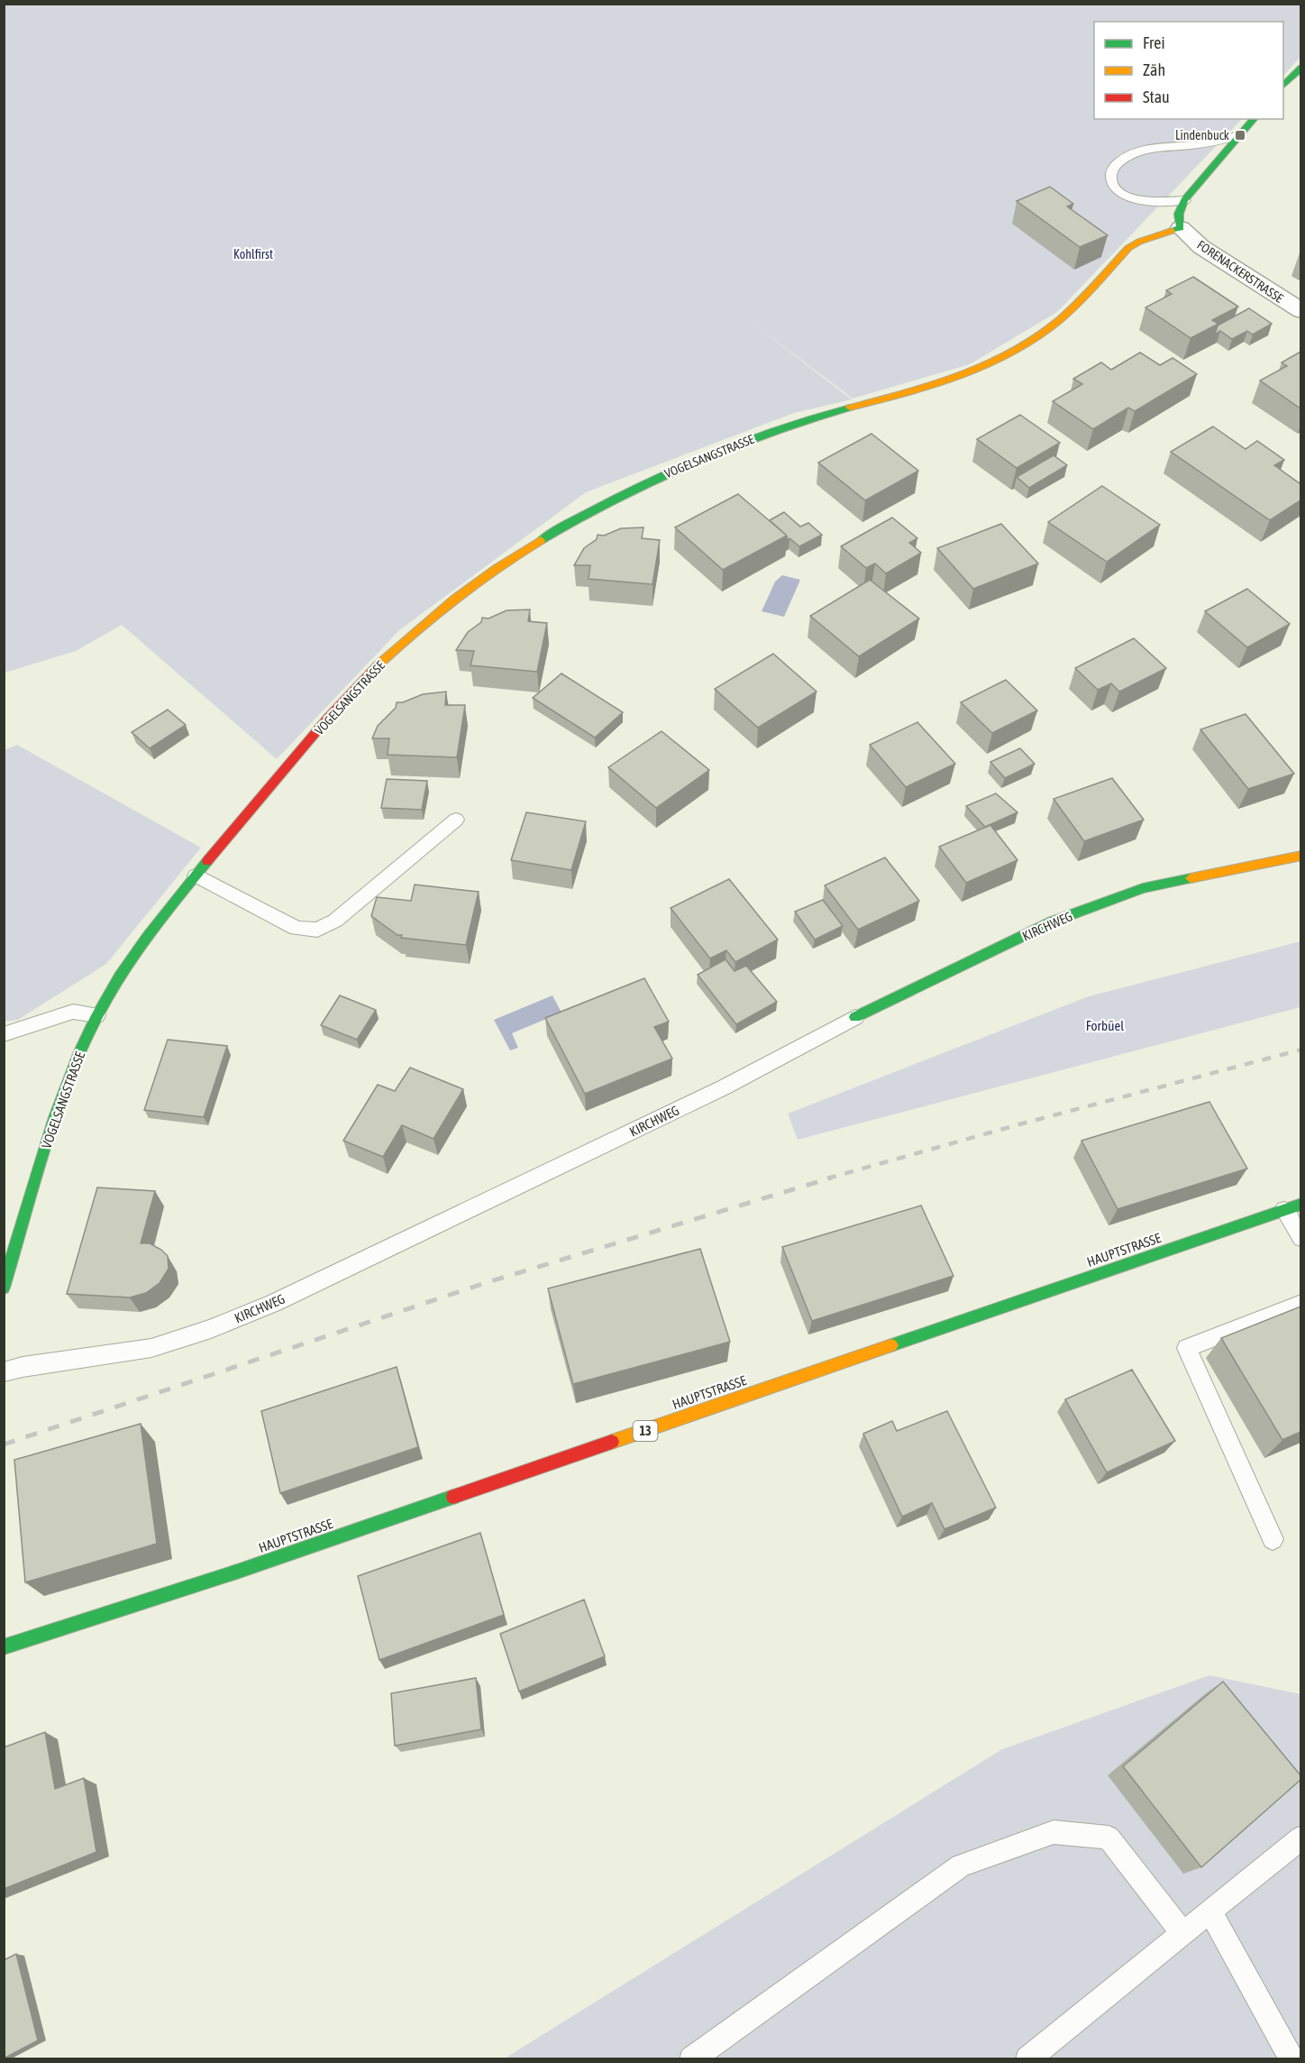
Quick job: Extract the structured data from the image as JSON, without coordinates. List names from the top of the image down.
{
  "streets": {
    "street": [
      "FORENACKERSTRASSE",
      "VOGELSANGSTRASSE",
      "KIRCHWEG",
      "HAUPTSTRASSE",
      "13"
    ]
  },
  "crossings": [
    ["FORENACKERSTRASSE", "VOGELSANGSTRASSE"]
  ],
  "parks": ["Kohlfirst", "Forbüel"],
  "places": {
    "transit": ["Lindenbuck"]
  },
  "legend": ["Frei", "Zäh", "Stau"]
}
